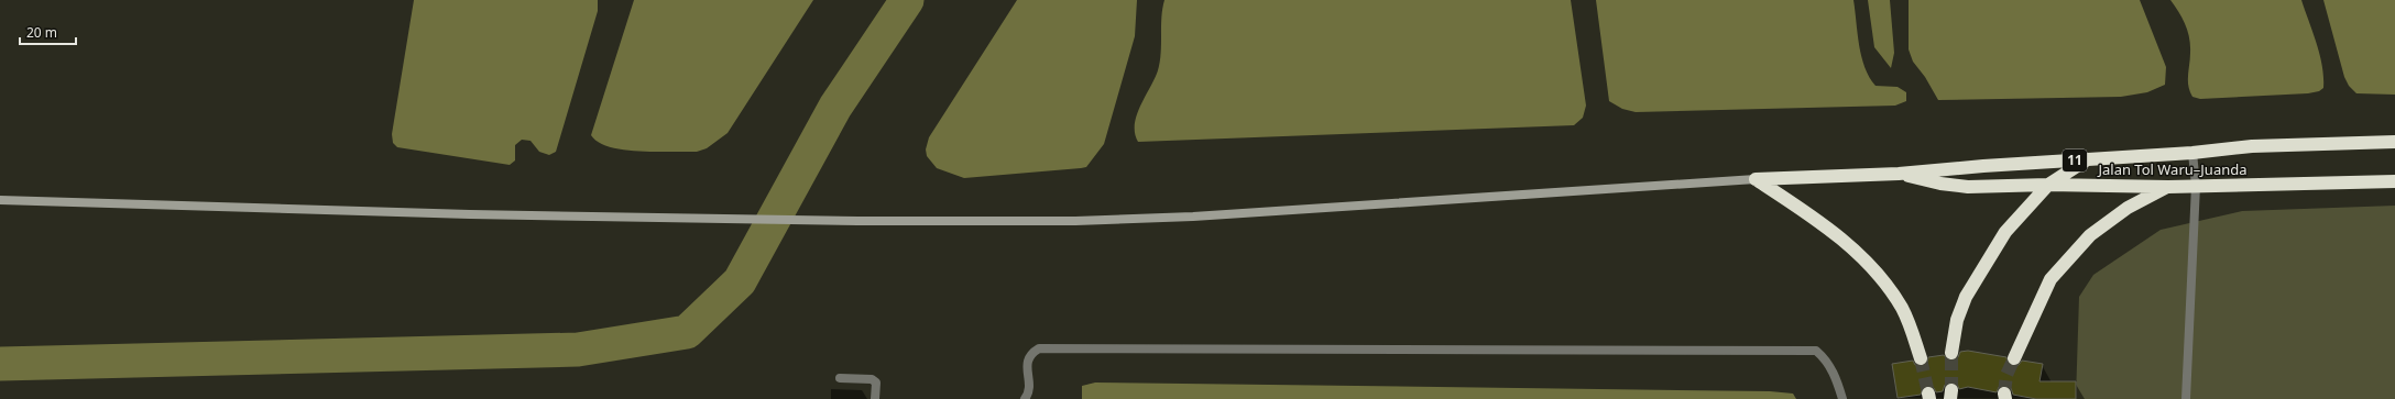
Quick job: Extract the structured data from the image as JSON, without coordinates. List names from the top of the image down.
{
  "streets": {
    "highway": ["11", "Jalan Tol Waru–Juanda"]
  },
  "scale_bar": "20 m"
}
